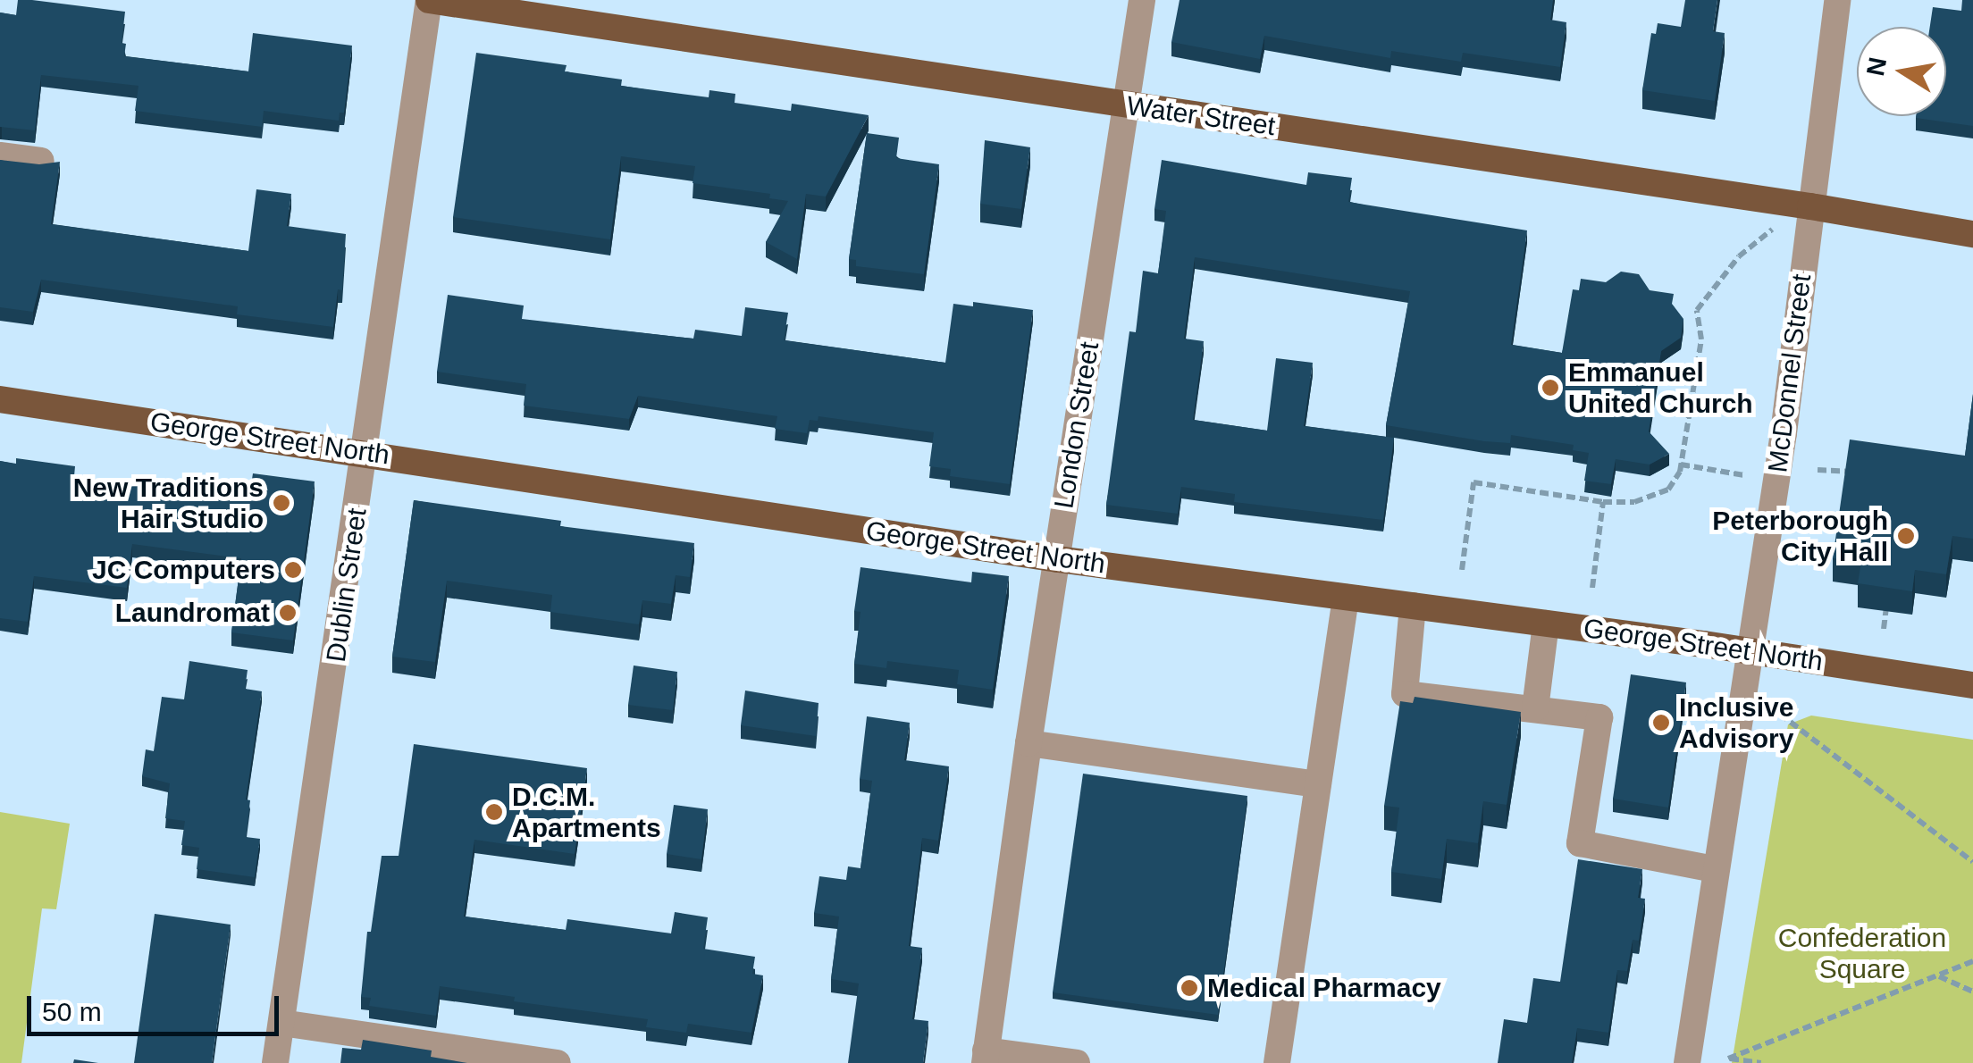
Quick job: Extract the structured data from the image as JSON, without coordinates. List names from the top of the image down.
{
  "streets": {
    "main road": ["Water Street", "George Street North"],
    "street": ["McDonnel Street", "London Street", "Dublin Street"]
  },
  "crossings": [
    ["Water Street", "McDonnel Street"],
    ["Water Street", "London Street"],
    ["Water Street", "Dublin Street"],
    ["McDonnel Street", "George Street North"],
    ["London Street", "George Street North"],
    ["George Street North", "Dublin Street"]
  ],
  "parks": ["Confederation Square"],
  "places": [
    "Emmanuel United Church",
    "New Traditions Hair Studio",
    "Peterborough City Hall",
    "JC Computers",
    "Laundromat",
    "Inclusive Advisory",
    "D.C.M. Apartments",
    "Medical Pharmacy"
  ],
  "scale_bar": "50 m",
  "north": "left"
}
